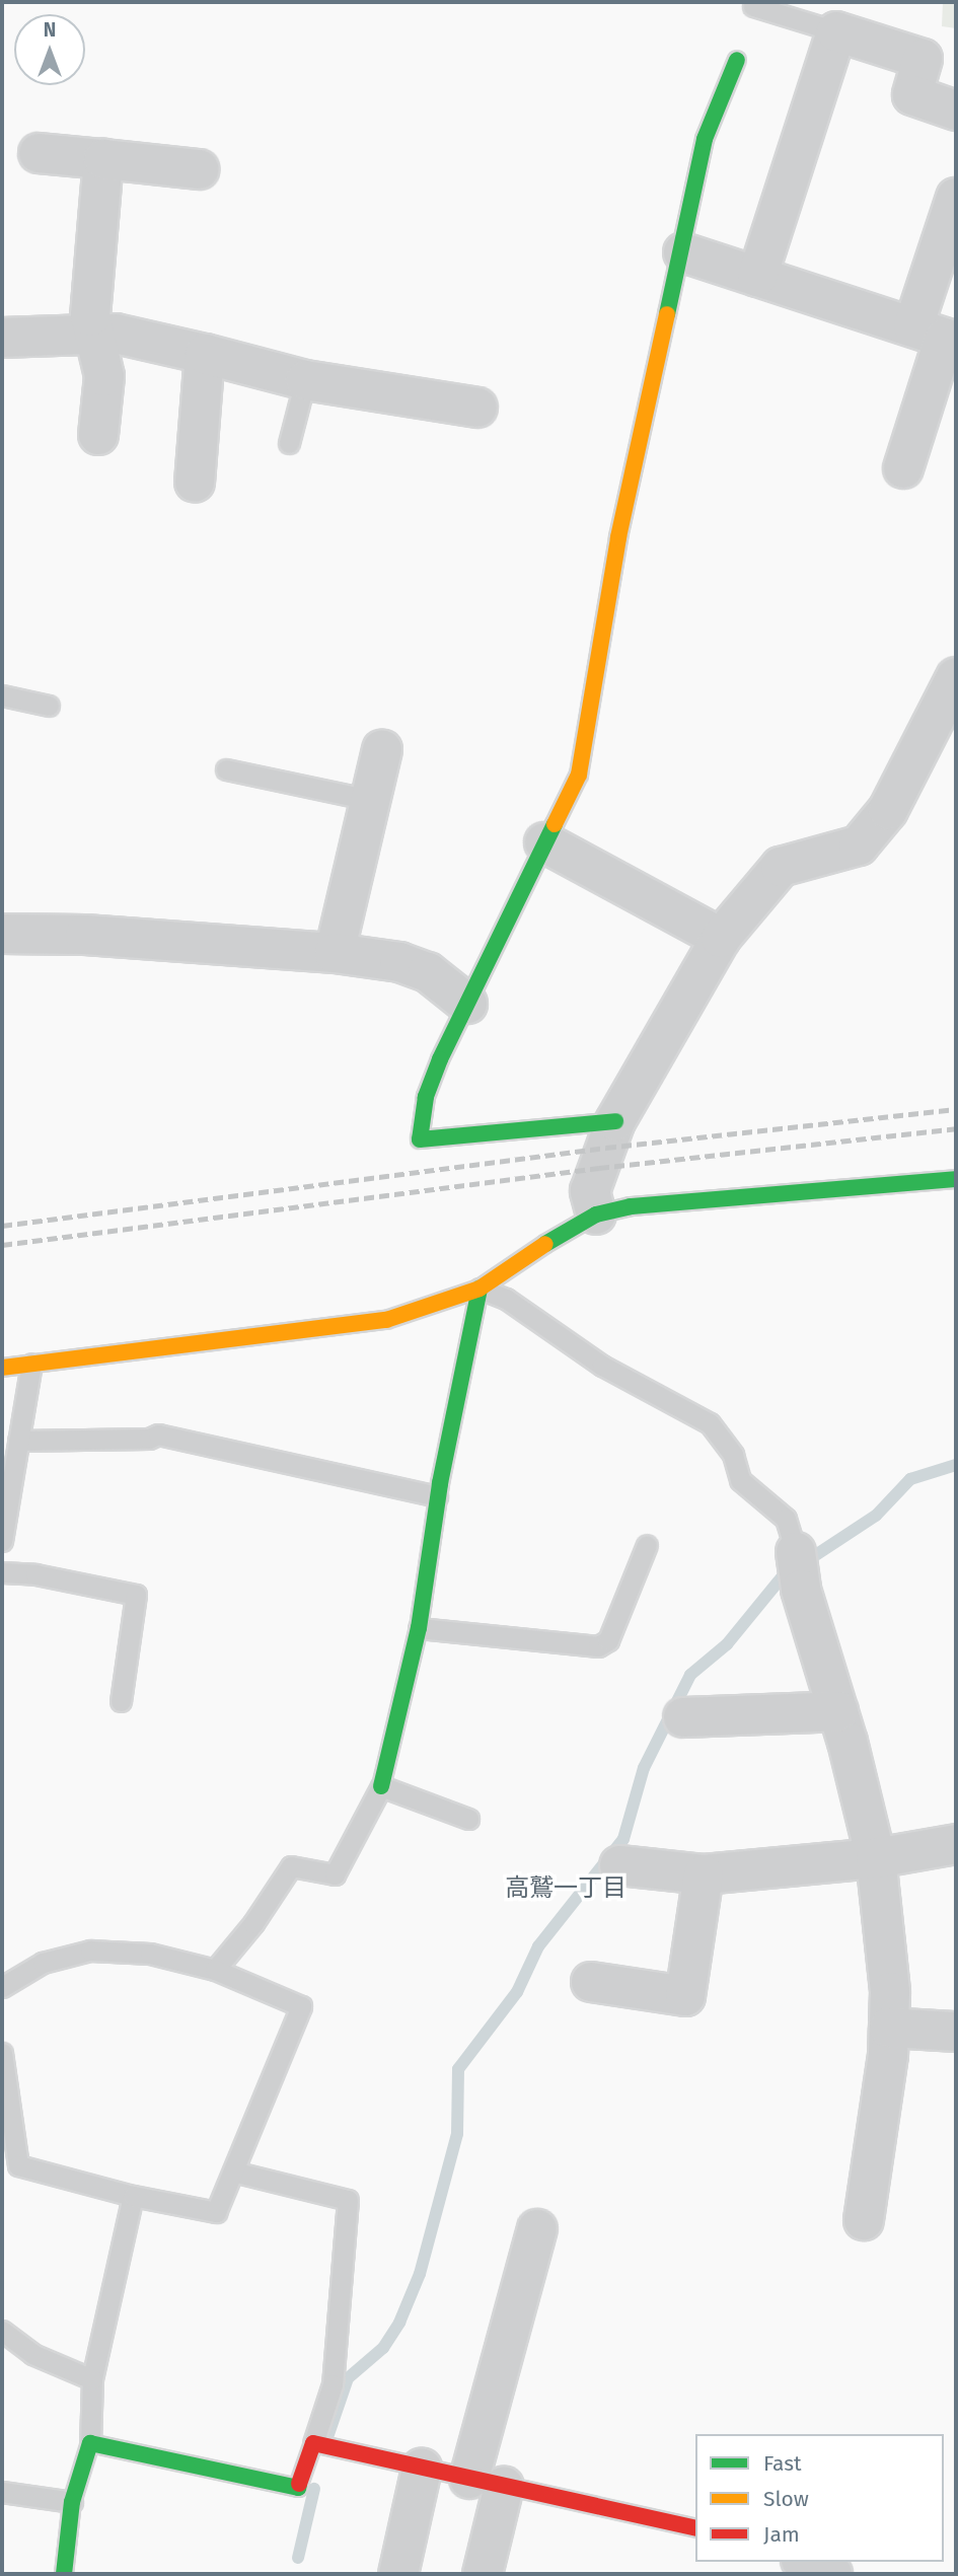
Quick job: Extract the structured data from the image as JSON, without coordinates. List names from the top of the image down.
{
  "districts": ["高鷲一丁目"],
  "legend": ["Fast", "Slow", "Jam"],
  "north": "top"
}
